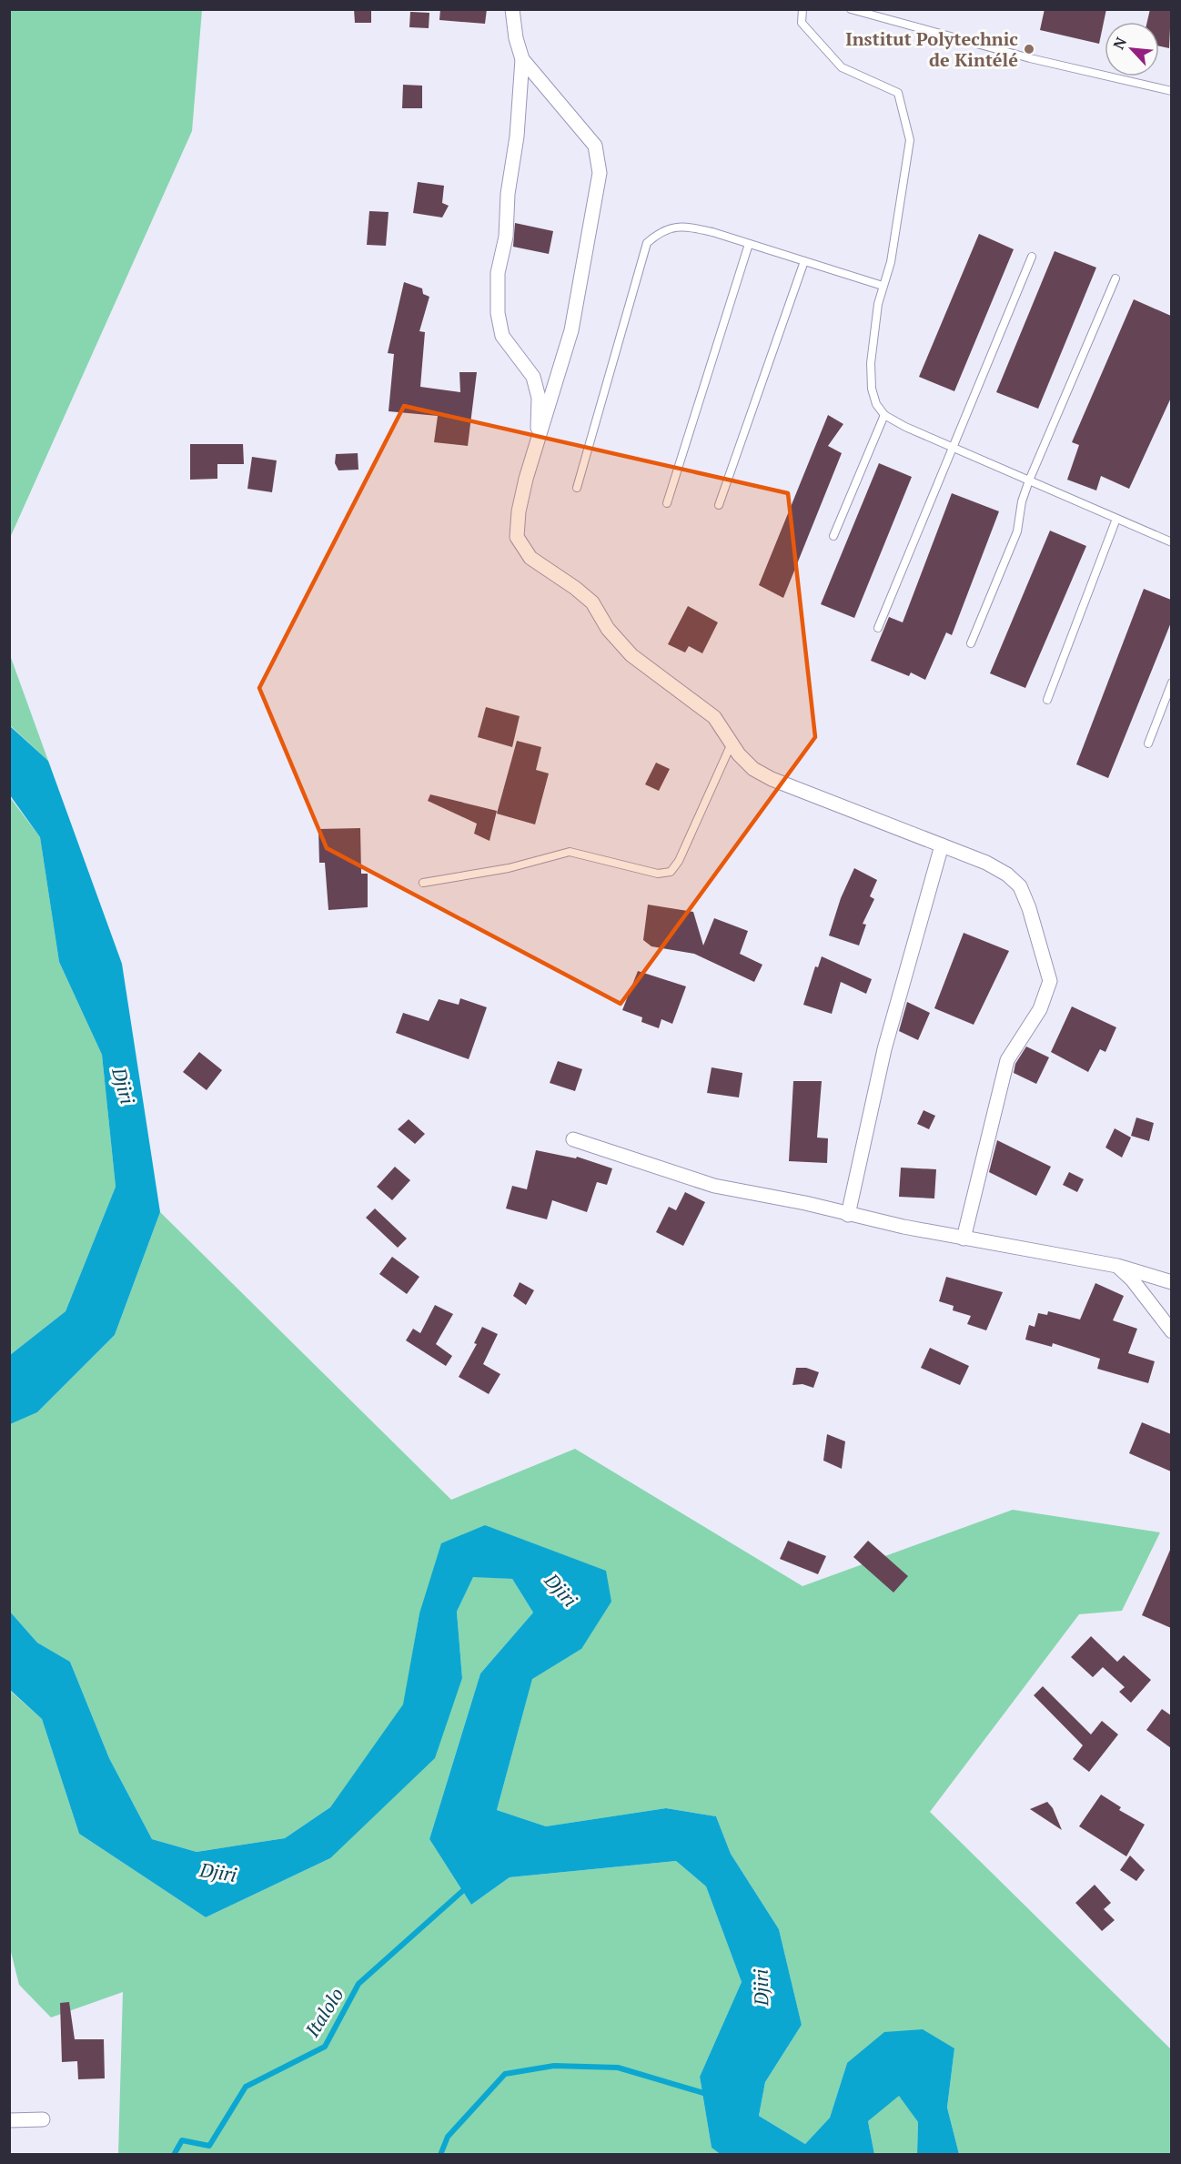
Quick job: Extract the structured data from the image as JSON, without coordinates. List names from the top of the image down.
{
  "water": ["Djiri", "Italolo"],
  "places": ["Institut Polytechnic de Kintélé"],
  "north": "top left"
}
